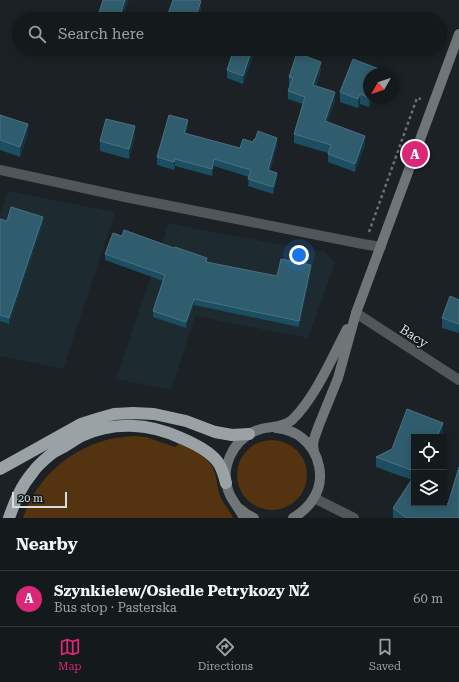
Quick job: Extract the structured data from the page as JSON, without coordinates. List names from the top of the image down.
{
  "streets": {
    "street": ["Bacy"]
  },
  "scale_bar": "20 m",
  "north": "bottom left",
  "page": {
    "search": "Search here",
    "pins": "A",
    "scale": "20 m",
    "heading": "Nearby",
    "list": [
      {
        "mark": "A",
        "name": "Szynkielew/Osiedle Petrykozy NŻ",
        "note": "Bus stop · Pasterska",
        "value": "60 m"
      }
    ],
    "nav": ["Map", "Directions", "Saved"]
  }
}
